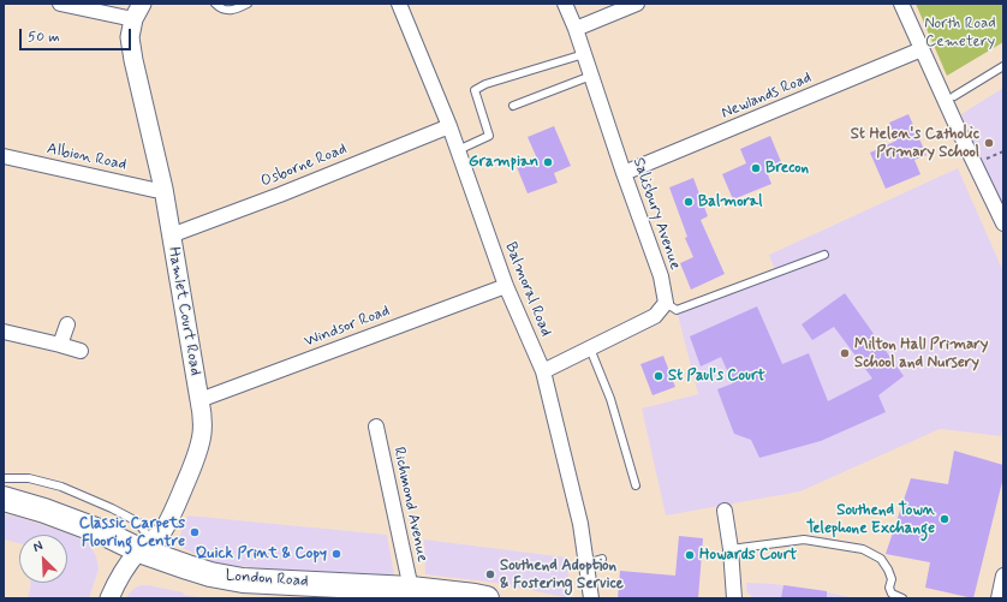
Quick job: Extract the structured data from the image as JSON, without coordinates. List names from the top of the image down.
{
  "streets": {
    "main road": ["London Road"],
    "street": [
      "Newlands Road",
      "Albion Road",
      "Osborne Road",
      "Salisbury Avenue",
      "Balmoral Road",
      "Hamlet Court Road",
      "Windsor Road",
      "Richmond Avenue"
    ]
  },
  "crossings": [
    ["Newlands Road", "Salisbury Avenue"],
    ["Albion Road", "Hamlet Court Road"],
    ["Osborne Road", "Balmoral Road"],
    ["Osborne Road", "Hamlet Court Road"],
    ["Balmoral Road", "Windsor Road"],
    ["Hamlet Court Road", "Windsor Road"],
    ["Hamlet Court Road", "London Road"],
    ["Richmond Avenue", "London Road"]
  ],
  "parks": ["North Road Cemetery"],
  "places": [
    "St Helen's Catholic Primary School",
    "Grampian",
    "Brecon",
    "Balmoral",
    "Milton Hall Primary School and Nursery",
    "St Paul's Court",
    "Southend Town Telephone Exchange",
    "Classic Carpets Flooring Centre",
    "Quick Print & Copy",
    "Howards Court",
    "Southend Adoption & Fostering Service"
  ],
  "scale_bar": "50 m",
  "north": "top left"
}
